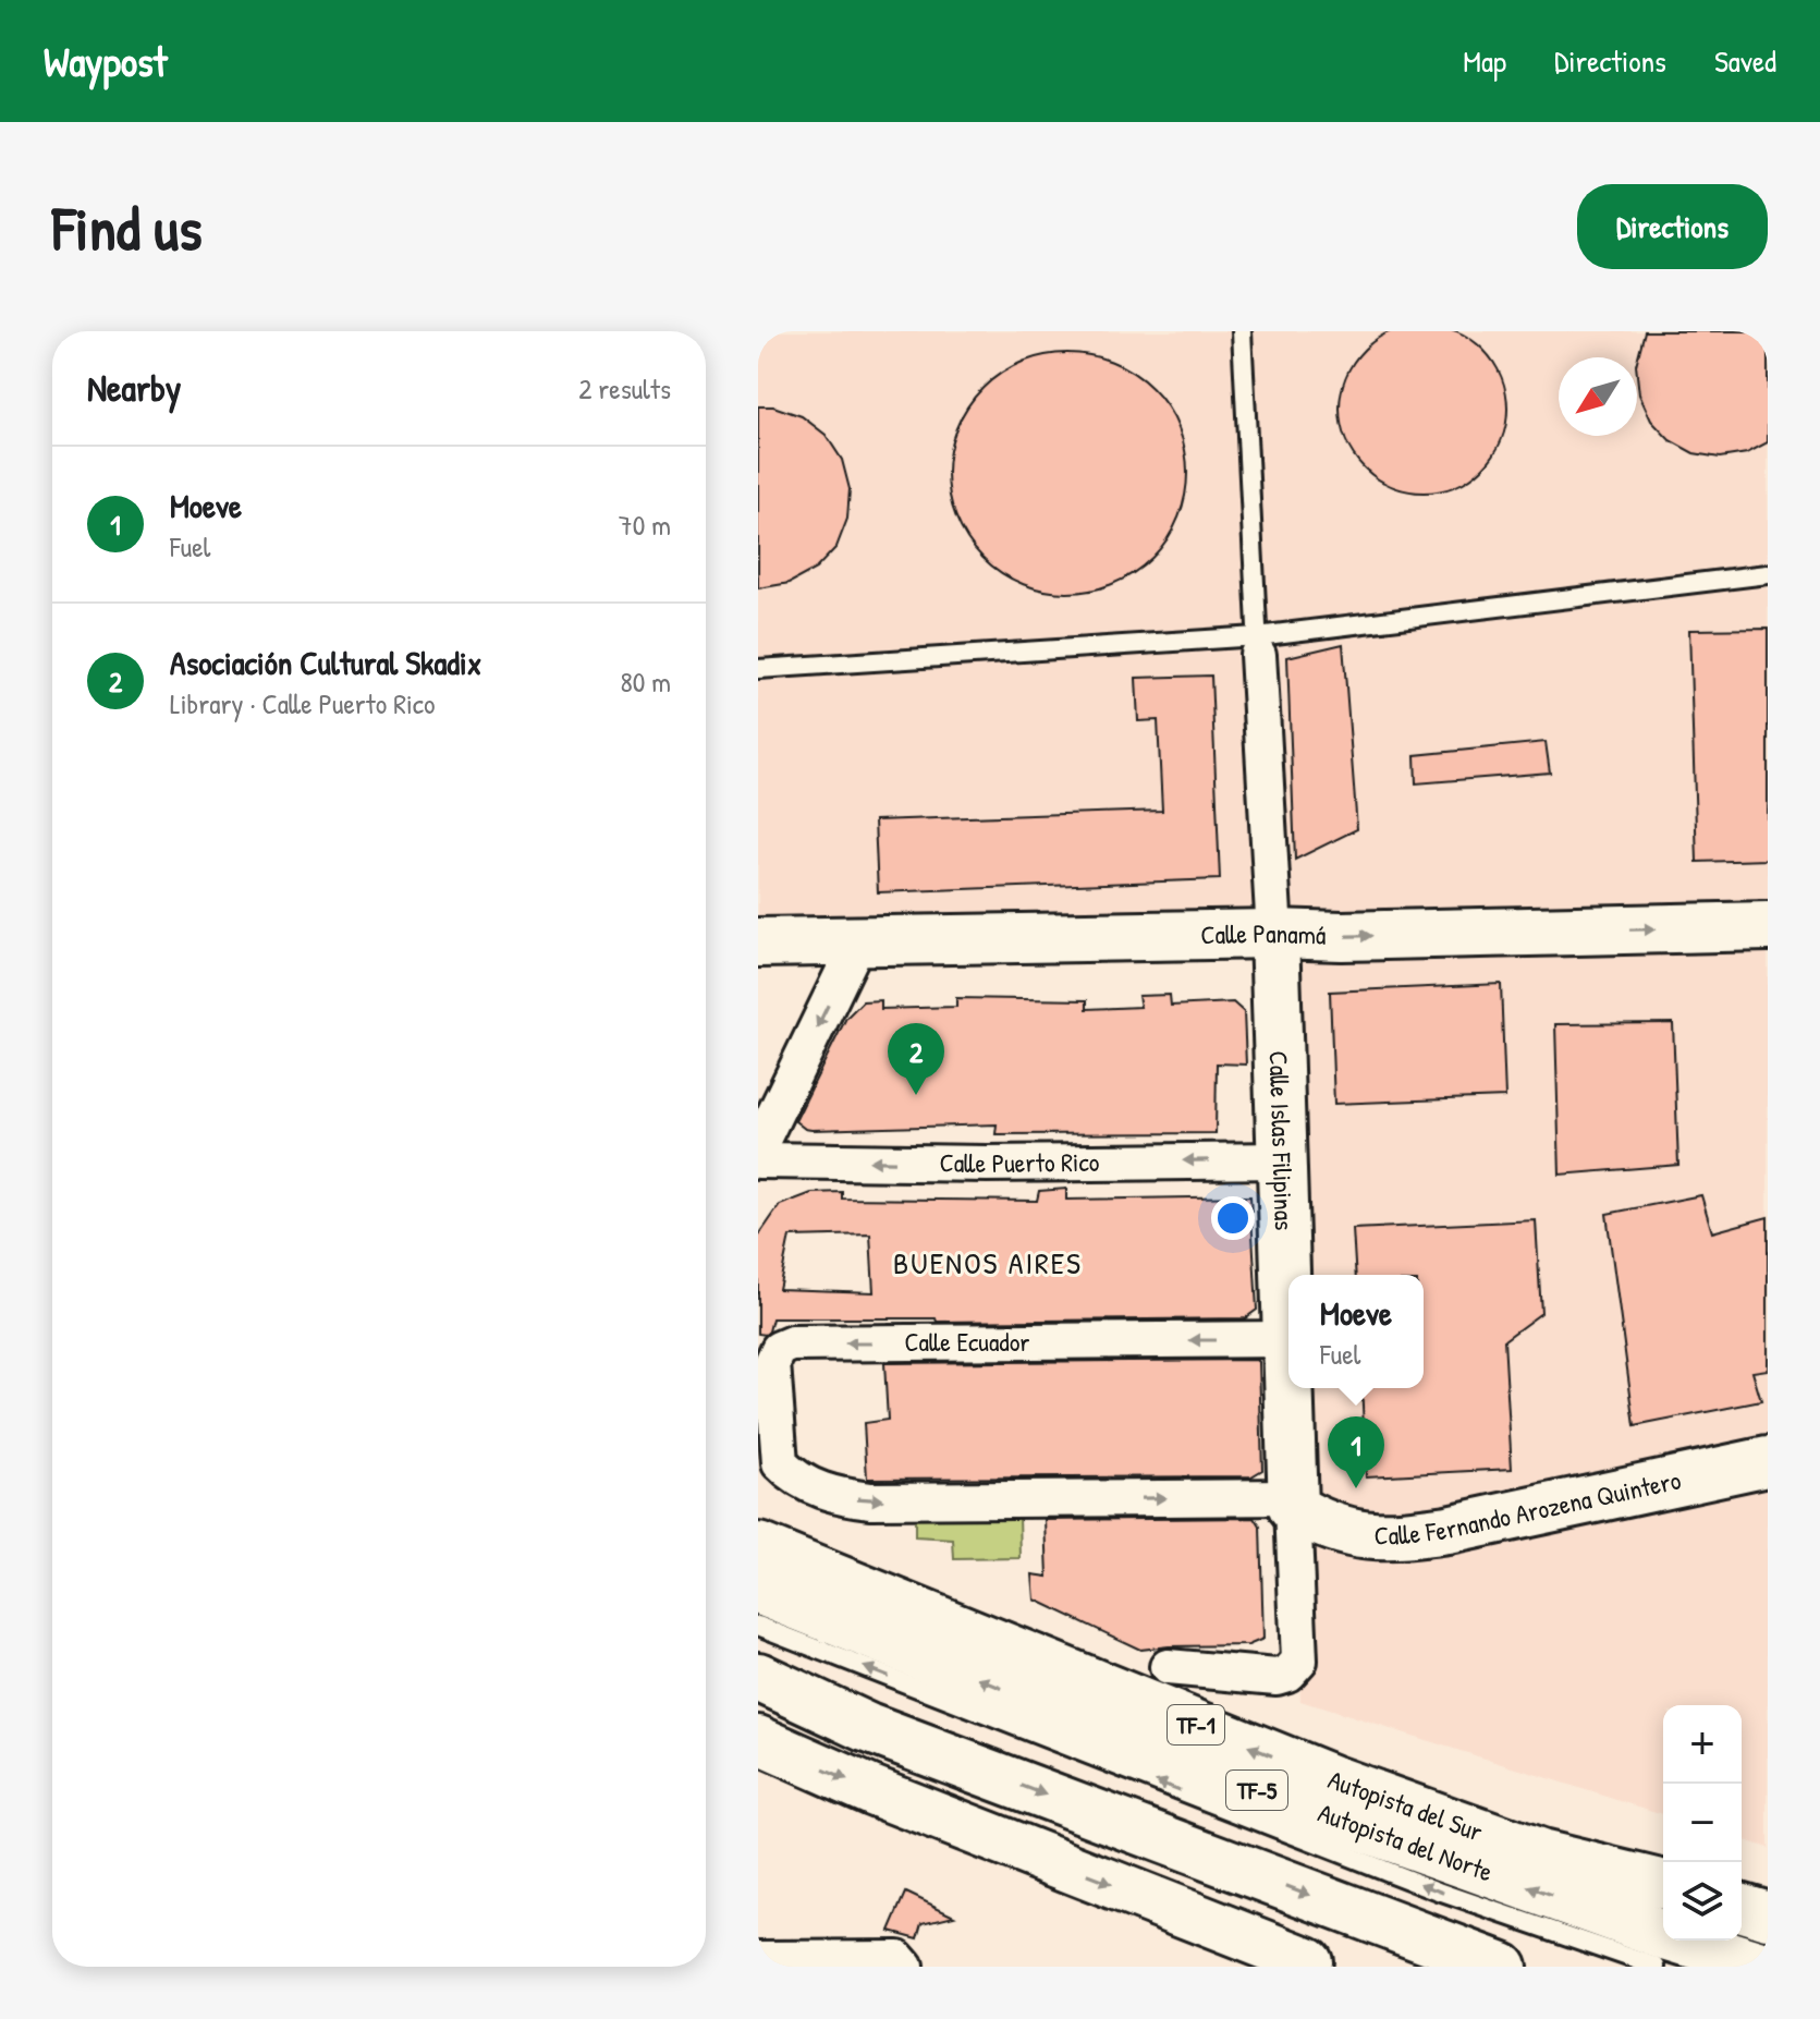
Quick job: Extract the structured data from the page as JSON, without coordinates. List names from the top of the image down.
{
  "streets": {
    "main road": [
      "Calle Panamá",
      "Calle Islas Filipinas",
      "Calle Fernando Arozena Quintero",
      "TF-1",
      "TF-5",
      "Autopista del Sur",
      "Autopista del Norte"
    ],
    "street": ["Calle Puerto Rico", "Calle Ecuador"]
  },
  "crossings": [
    ["Calle Panamá", "Calle Islas Filipinas"],
    ["Calle Islas Filipinas", "Calle Puerto Rico"],
    ["Calle Islas Filipinas", "Calle Ecuador"],
    ["Calle Islas Filipinas", "Calle Fernando Arozena Quintero"],
    ["Calle Ecuador", "Calle Fernando Arozena Quintero"]
  ],
  "one_way": ["Calle Panamá", "Calle Puerto Rico"],
  "districts": ["BUENOS AIRES"],
  "north": "bottom left",
  "page": {
    "header": "Waypost",
    "nav": ["Map", "Directions", "Saved"],
    "buttons": "Directions",
    "title": "Find us",
    "heading": ["Nearby", "2 results"],
    "list": [
      {
        "mark": "1",
        "name": "Moeve",
        "note": "Fuel",
        "value": "70 m"
      },
      {
        "mark": "2",
        "name": "Asociación Cultural Skadix",
        "note": "Library · Calle Puerto Rico",
        "value": "80 m"
      }
    ],
    "pins": ["2", "1"],
    "popup": ["Moeve", "Fuel"],
    "map_buttons": ["+", "−"]
  }
}
